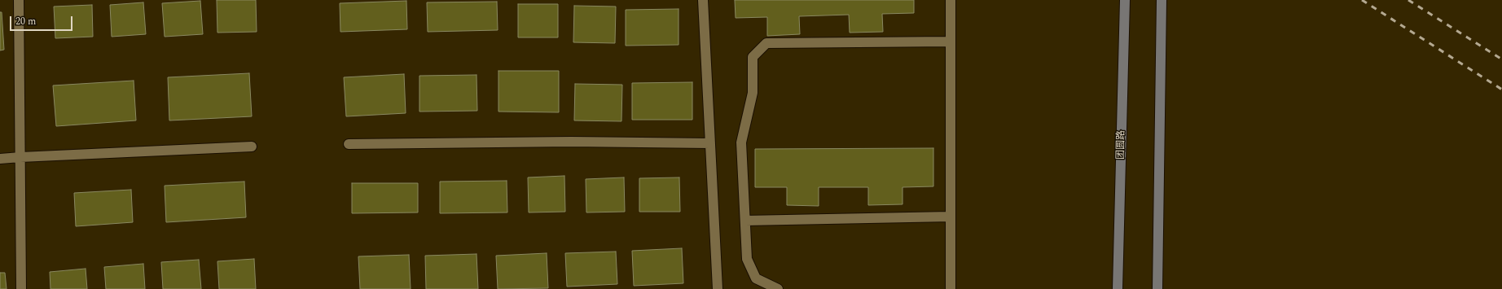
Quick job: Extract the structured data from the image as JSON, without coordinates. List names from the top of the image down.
{
  "streets": {
    "street": ["团圆路"]
  },
  "scale_bar": "20 m"
}
